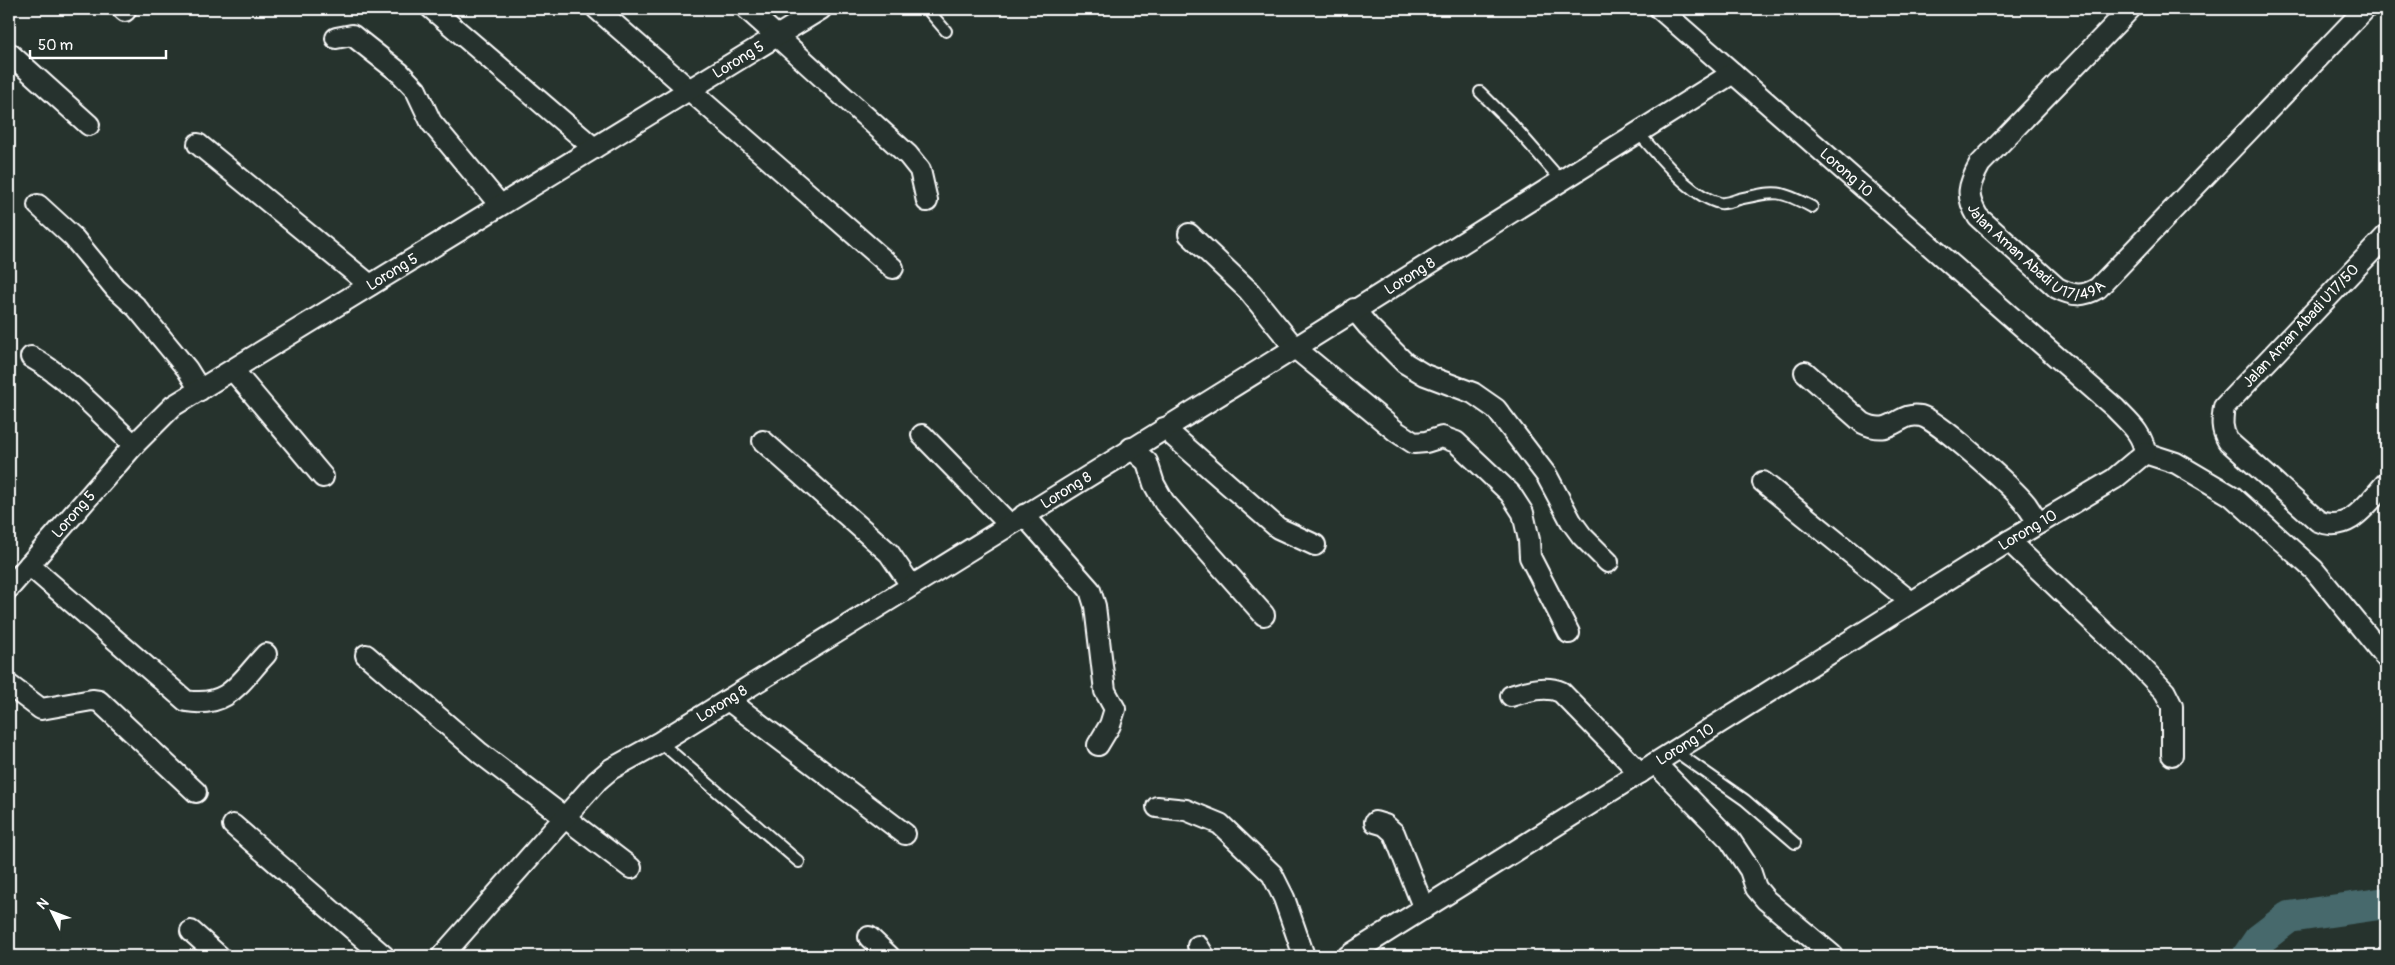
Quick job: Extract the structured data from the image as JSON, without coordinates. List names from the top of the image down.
{
  "streets": {
    "street": [
      "Lorong 5",
      "Lorong 10",
      "Jalan Aman Abadi U17/49A",
      "Lorong 8",
      "Jalan Aman Abadi U17/50"
    ]
  },
  "crossings": [
    ["Lorong 10", "Lorong 8"]
  ],
  "scale_bar": "50 m",
  "north": "top left"
}
